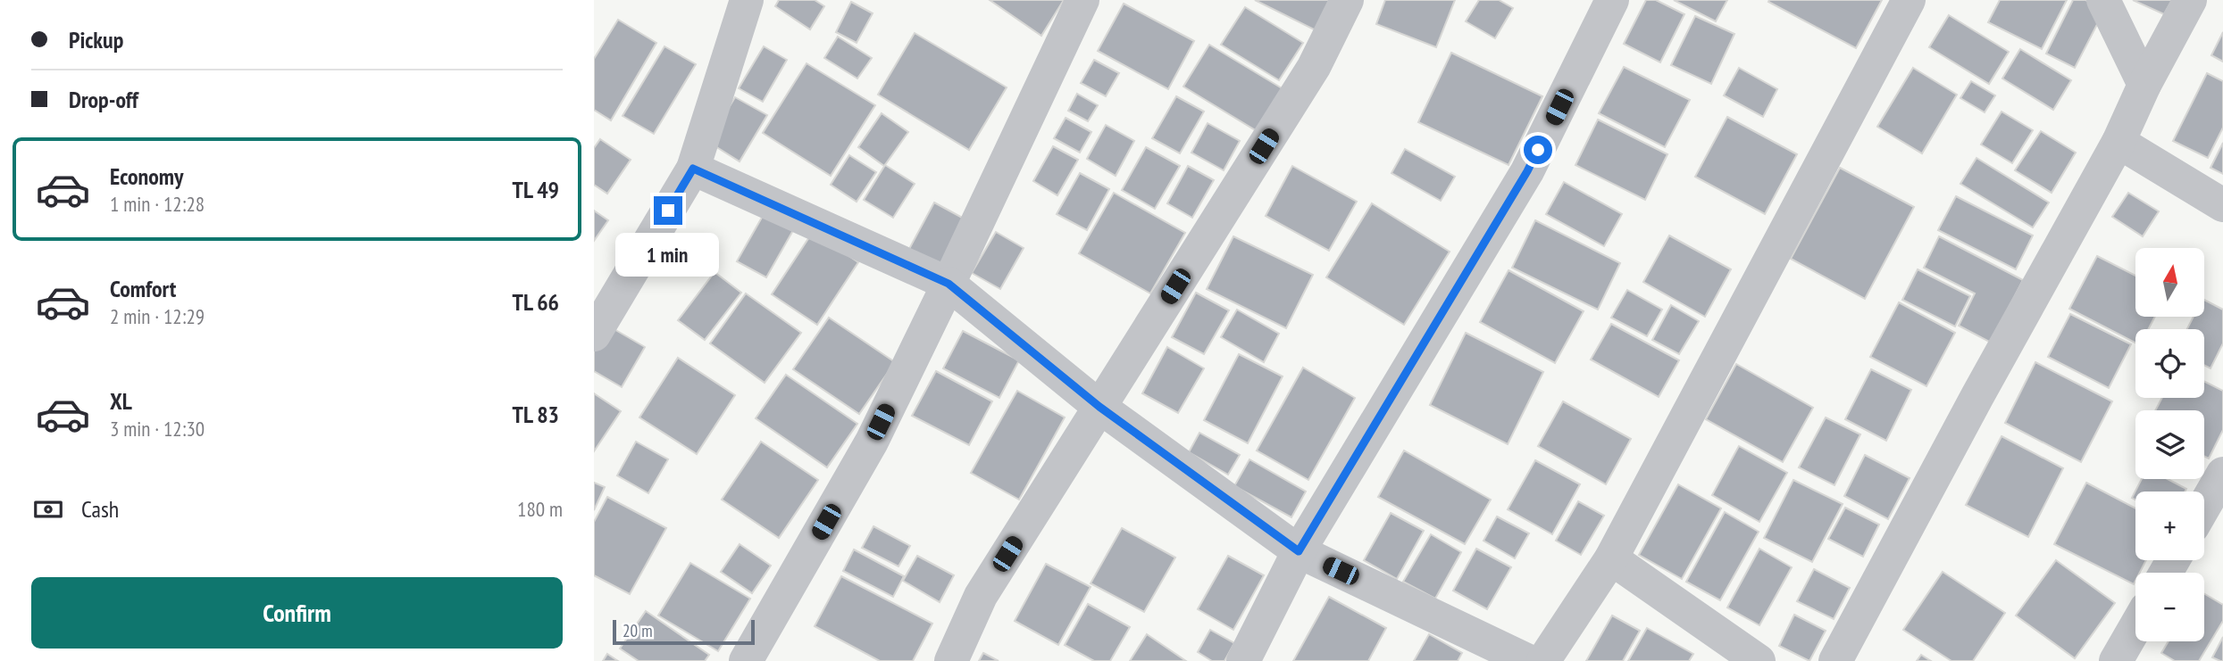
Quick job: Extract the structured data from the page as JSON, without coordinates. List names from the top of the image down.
{
  "scale_bar": "20 m",
  "north": "top",
  "page": {
    "banner": ["Pickup", "Drop-off"],
    "list": [
      {
        "name": "Economy",
        "note": "1 min · 12:28",
        "value": "TL 49"
      },
      {
        "name": "Comfort",
        "note": "2 min · 12:29",
        "value": "TL 66"
      },
      {
        "name": "XL",
        "note": "3 min · 12:30",
        "value": "TL 83"
      }
    ],
    "bubble": "1 min",
    "map_buttons": ["+", "−"],
    "pay": ["Cash", "180 m"],
    "buttons": "Confirm",
    "scale": "20 m"
  }
}
